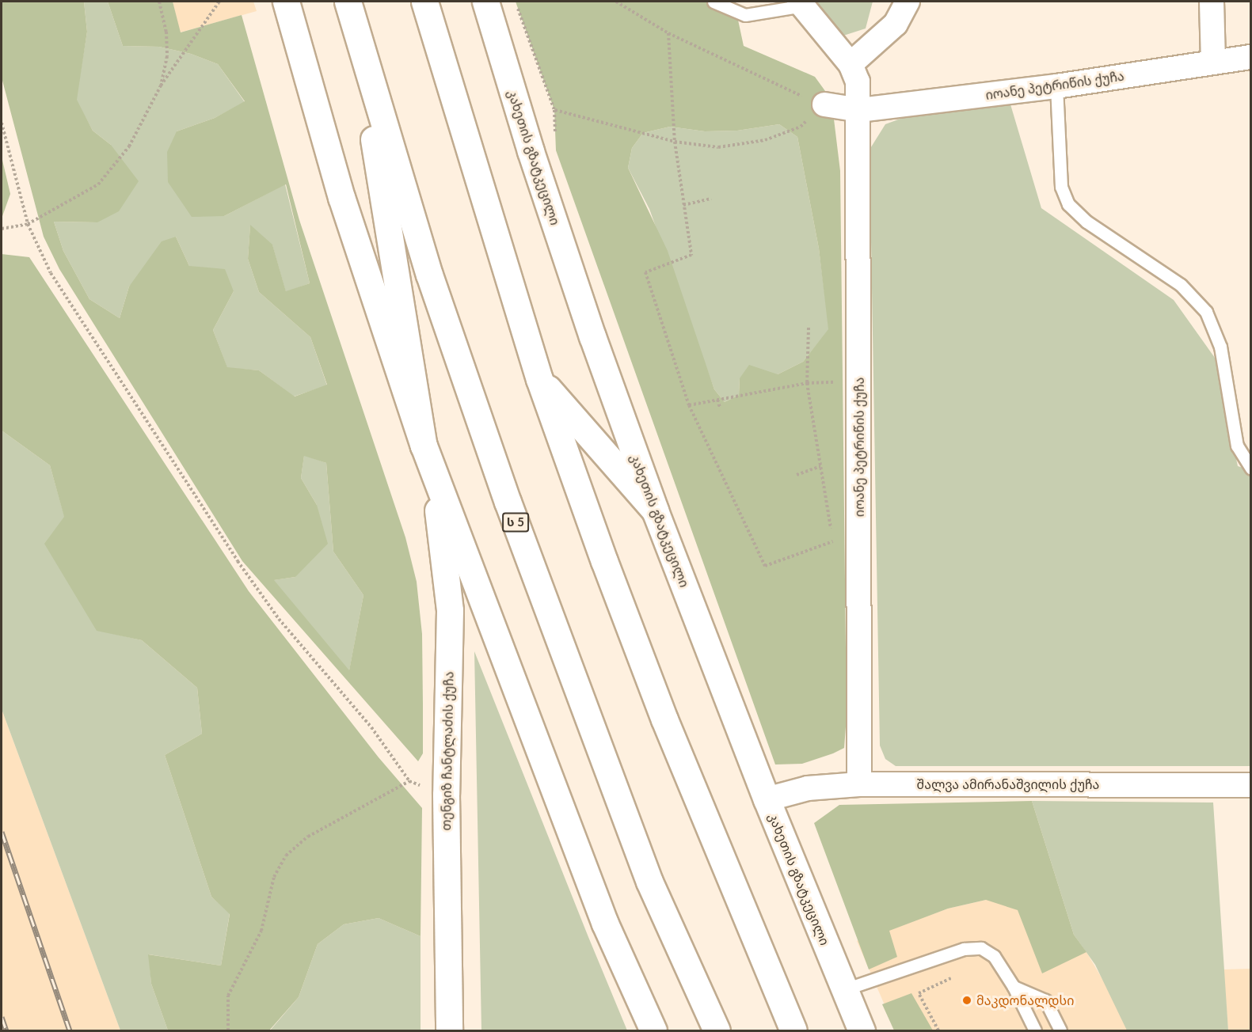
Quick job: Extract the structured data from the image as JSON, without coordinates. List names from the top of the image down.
{
  "streets": {
    "main road": ["კახეთის გზატკეცილი", "ს 5", "თენგიზ ჩანტლაძის ქუჩა"],
    "street": ["იოანე პეტრიწის ქუჩა", "შალვა ამირანაშვილის ქუჩა"]
  },
  "crossings": [
    ["იოანე პეტრიწის ქუჩა", "შალვა ამირანაშვილის ქუჩა"],
    ["კახეთის გზატკეცილი", "შალვა ამირანაშვილის ქუჩა"]
  ],
  "places": ["მაკდონალდსი"]
}
